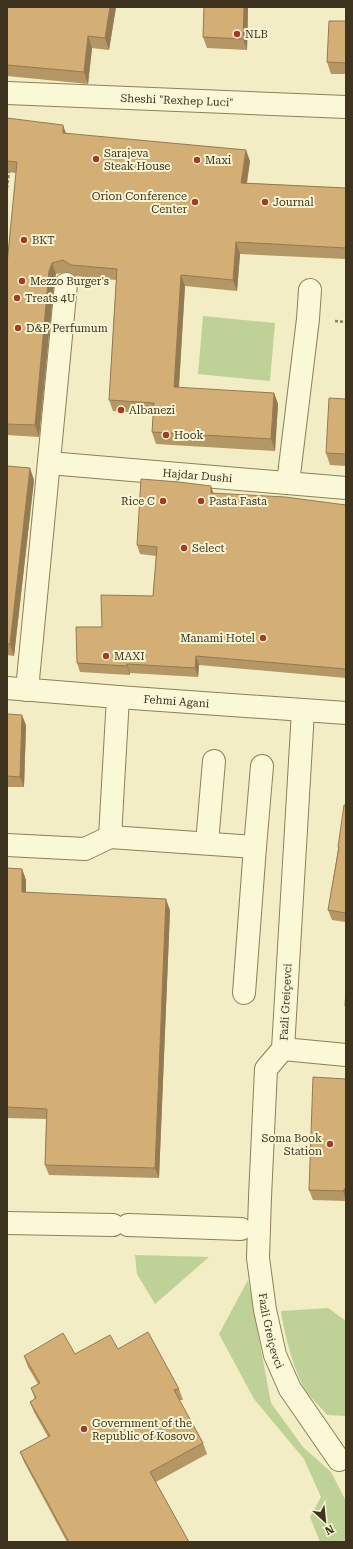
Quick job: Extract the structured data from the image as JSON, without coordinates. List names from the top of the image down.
{
  "streets": {
    "street": [
      "Sheshi \"Rexhep Luci\"",
      "Hajdar Dushi",
      "Fehmi Agani",
      "Fazli Greiçevci"
    ]
  },
  "crossings": [
    ["Fehmi Agani", "Fazli Greiçevci"]
  ],
  "places": [
    "NLB",
    "Sarajeva Steak House",
    "Maxi",
    "Orion Conference Center",
    "Journal",
    "BKT",
    "Mezzo Burger's",
    "Treats 4U",
    "D&P Perfumum",
    "Albanezi",
    "Hook",
    "Rice C",
    "Pasta Fasta",
    "Select",
    "Manami Hotel",
    "MAXI",
    "Soma Book Station",
    "Government of the Republic of Kosovo"
  ],
  "north": "bottom right"
}
